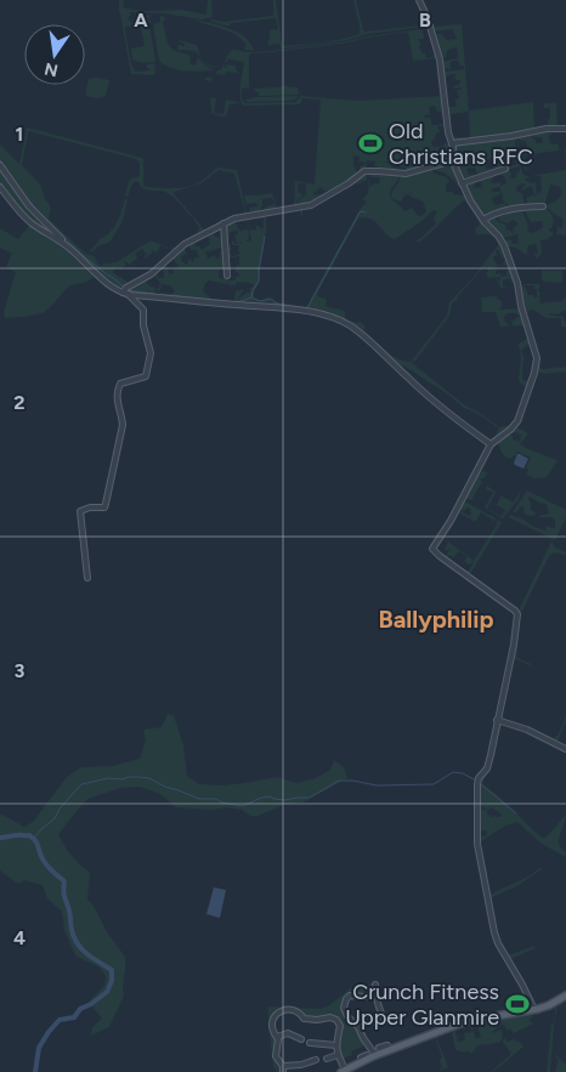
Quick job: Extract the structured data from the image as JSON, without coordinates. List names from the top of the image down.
{
  "districts": ["Ballyphilip"],
  "places": {
    "sports": ["Old Christians RFC", "Crunch Fitness Upper Glanmire"]
  },
  "north": "bottom",
  "grid": {
    "columns": ["A", "B"],
    "rows": [
      "1",
      "2",
      "3",
      "4"
    ]
  }
}
